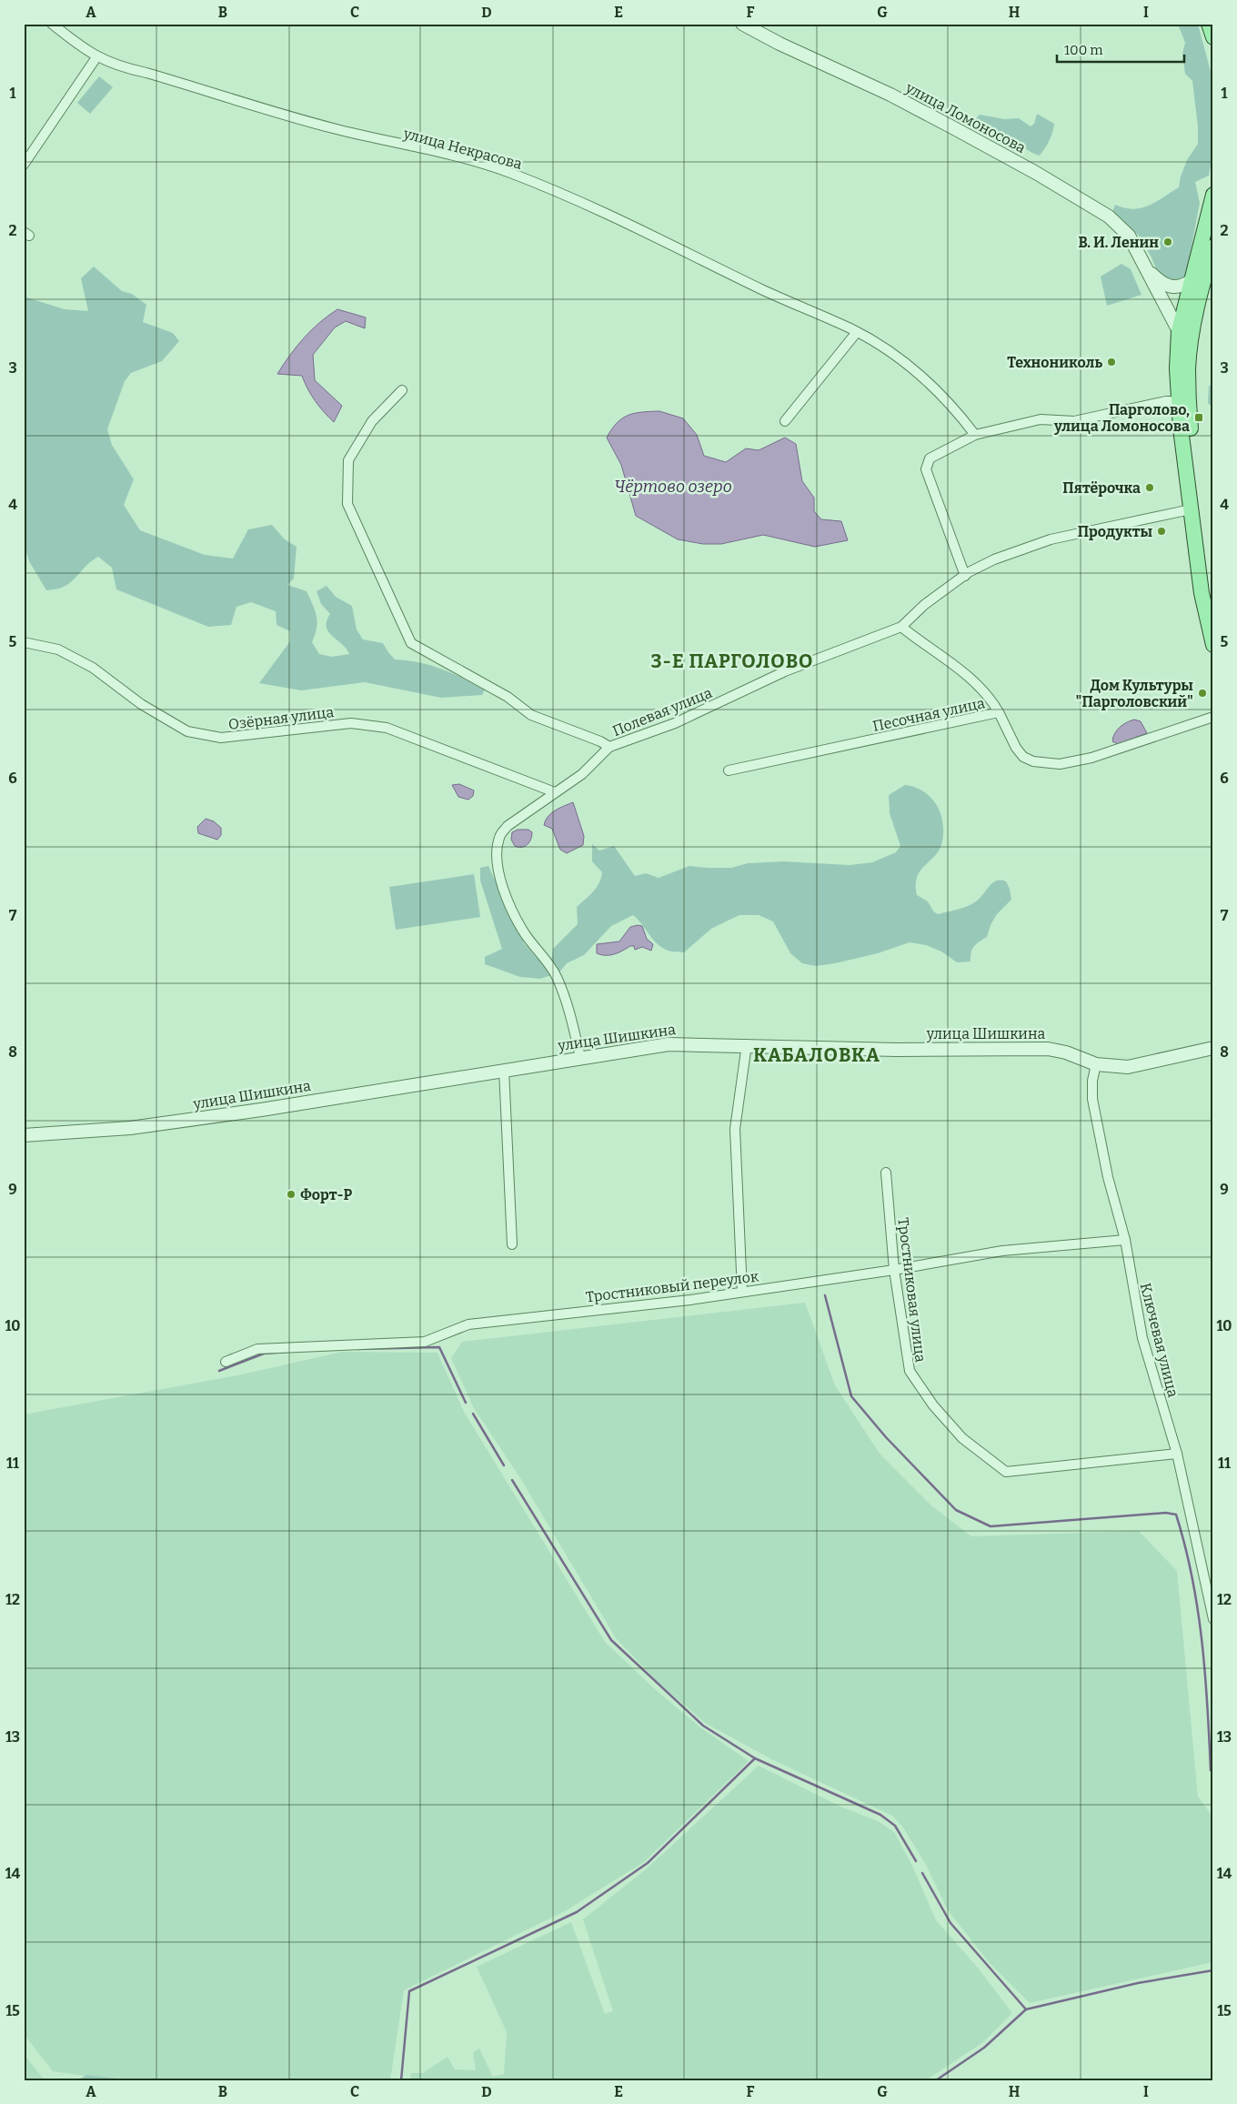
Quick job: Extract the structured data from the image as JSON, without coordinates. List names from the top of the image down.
{
  "streets": {
    "street": [
      "улица Ломоносова",
      "улица Некрасова",
      "Полевая улица",
      "Песочная улица",
      "Озёрная улица",
      "улица Шишкина",
      "Тростниковый переулок",
      "Тростниковая улица",
      "Ключевая улица"
    ]
  },
  "crossings": [
    ["улица Шишкина", "Ключевая улица"],
    ["Тростниковый переулок", "Тростниковая улица"],
    ["Тростниковый переулок", "Ключевая улица"],
    ["Тростниковая улица", "Ключевая улица"]
  ],
  "districts": ["3-Е ПАРГОЛОВО", "КАБАЛОВКА"],
  "water": ["Чёртово озеро"],
  "places": {
    "other": [
      "В. И. Ленин",
      "Технониколь",
      "Пятёрочка",
      "Продукты",
      "Дом Культуры \"Парголовский\"",
      "Форт-Р"
    ],
    "transit": ["Парголово, улица Ломоносова"]
  },
  "scale_bar": "100 m",
  "grid": {
    "columns": [
      "A",
      "B",
      "C",
      "D",
      "E",
      "F",
      "G",
      "H",
      "I"
    ],
    "rows": [
      "1",
      "2",
      "3",
      "4",
      "5",
      "6",
      "7",
      "8",
      "9",
      "10",
      "11",
      "12",
      "13",
      "14",
      "15"
    ]
  }
}
